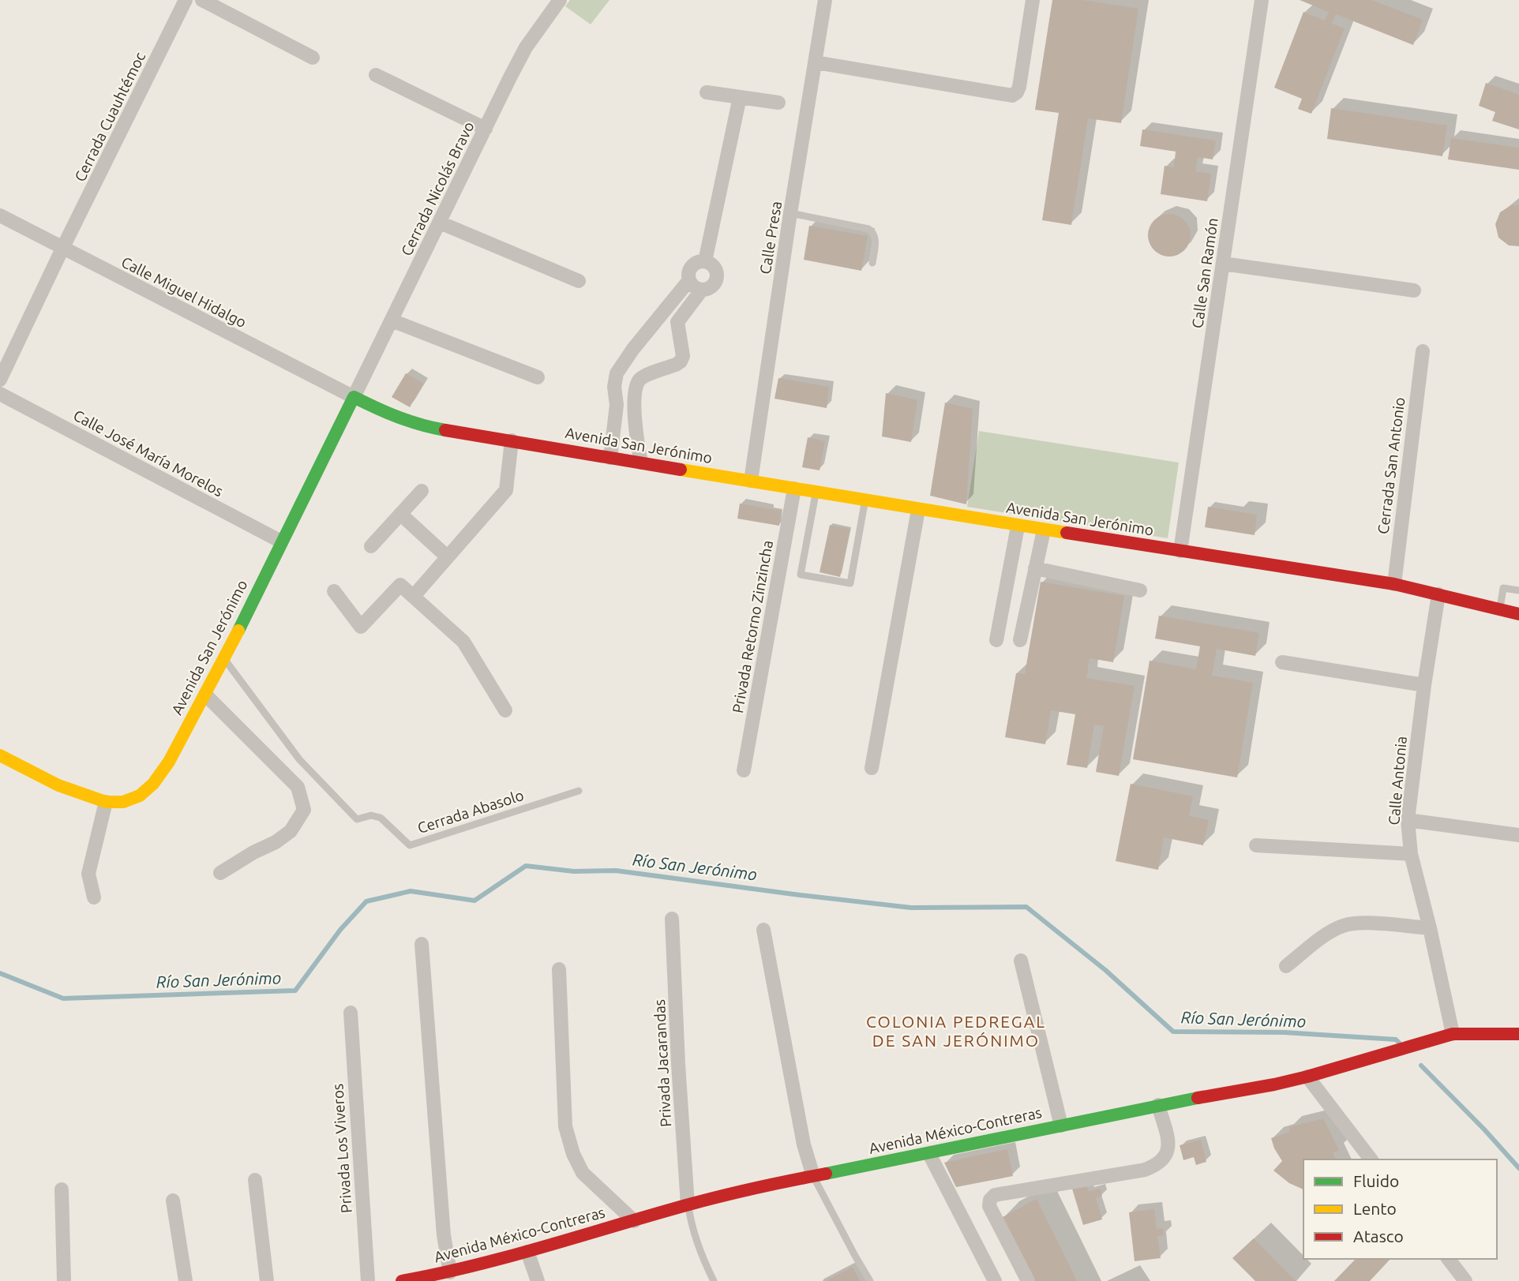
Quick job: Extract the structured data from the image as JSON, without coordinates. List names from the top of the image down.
{
  "streets": {
    "main road": ["Avenida San Jerónimo", "Avenida México-Contreras"],
    "street": [
      "Cerrada Cuauhtémoc",
      "Cerrada Nicolás Bravo",
      "Calle Presa",
      "Calle San Ramón",
      "Calle Miguel Hidalgo",
      "Calle José María Morelos",
      "Cerrada San Antonio",
      "Privada Retorno Zinzincha",
      "Calle Antonia",
      "Privada Jacarandas",
      "Privada Los Viveros"
    ],
    "lane": ["Cerrada Abasolo"]
  },
  "crossings": [
    ["Cerrada Cuauhtémoc", "Calle Miguel Hidalgo"],
    ["Cerrada Nicolás Bravo", "Calle Miguel Hidalgo"],
    ["Cerrada Nicolás Bravo", "Avenida San Jerónimo"],
    ["Calle Presa", "Avenida San Jerónimo"],
    ["Calle San Ramón", "Avenida San Jerónimo"],
    ["Calle Miguel Hidalgo", "Avenida San Jerónimo"],
    ["Avenida San Jerónimo", "Calle José María Morelos"],
    ["Avenida San Jerónimo", "Cerrada San Antonio"],
    ["Avenida San Jerónimo", "Privada Retorno Zinzincha"],
    ["Avenida San Jerónimo", "Calle Antonia"],
    ["Avenida San Jerónimo", "Cerrada Abasolo"],
    ["Calle Antonia", "Avenida México-Contreras"],
    ["Privada Jacarandas", "Avenida México-Contreras"]
  ],
  "districts": ["COLONIA PEDREGAL DE SAN JERÓNIMO"],
  "water": ["Río San Jerónimo"],
  "legend": ["Fluido", "Lento", "Atasco"]
}
